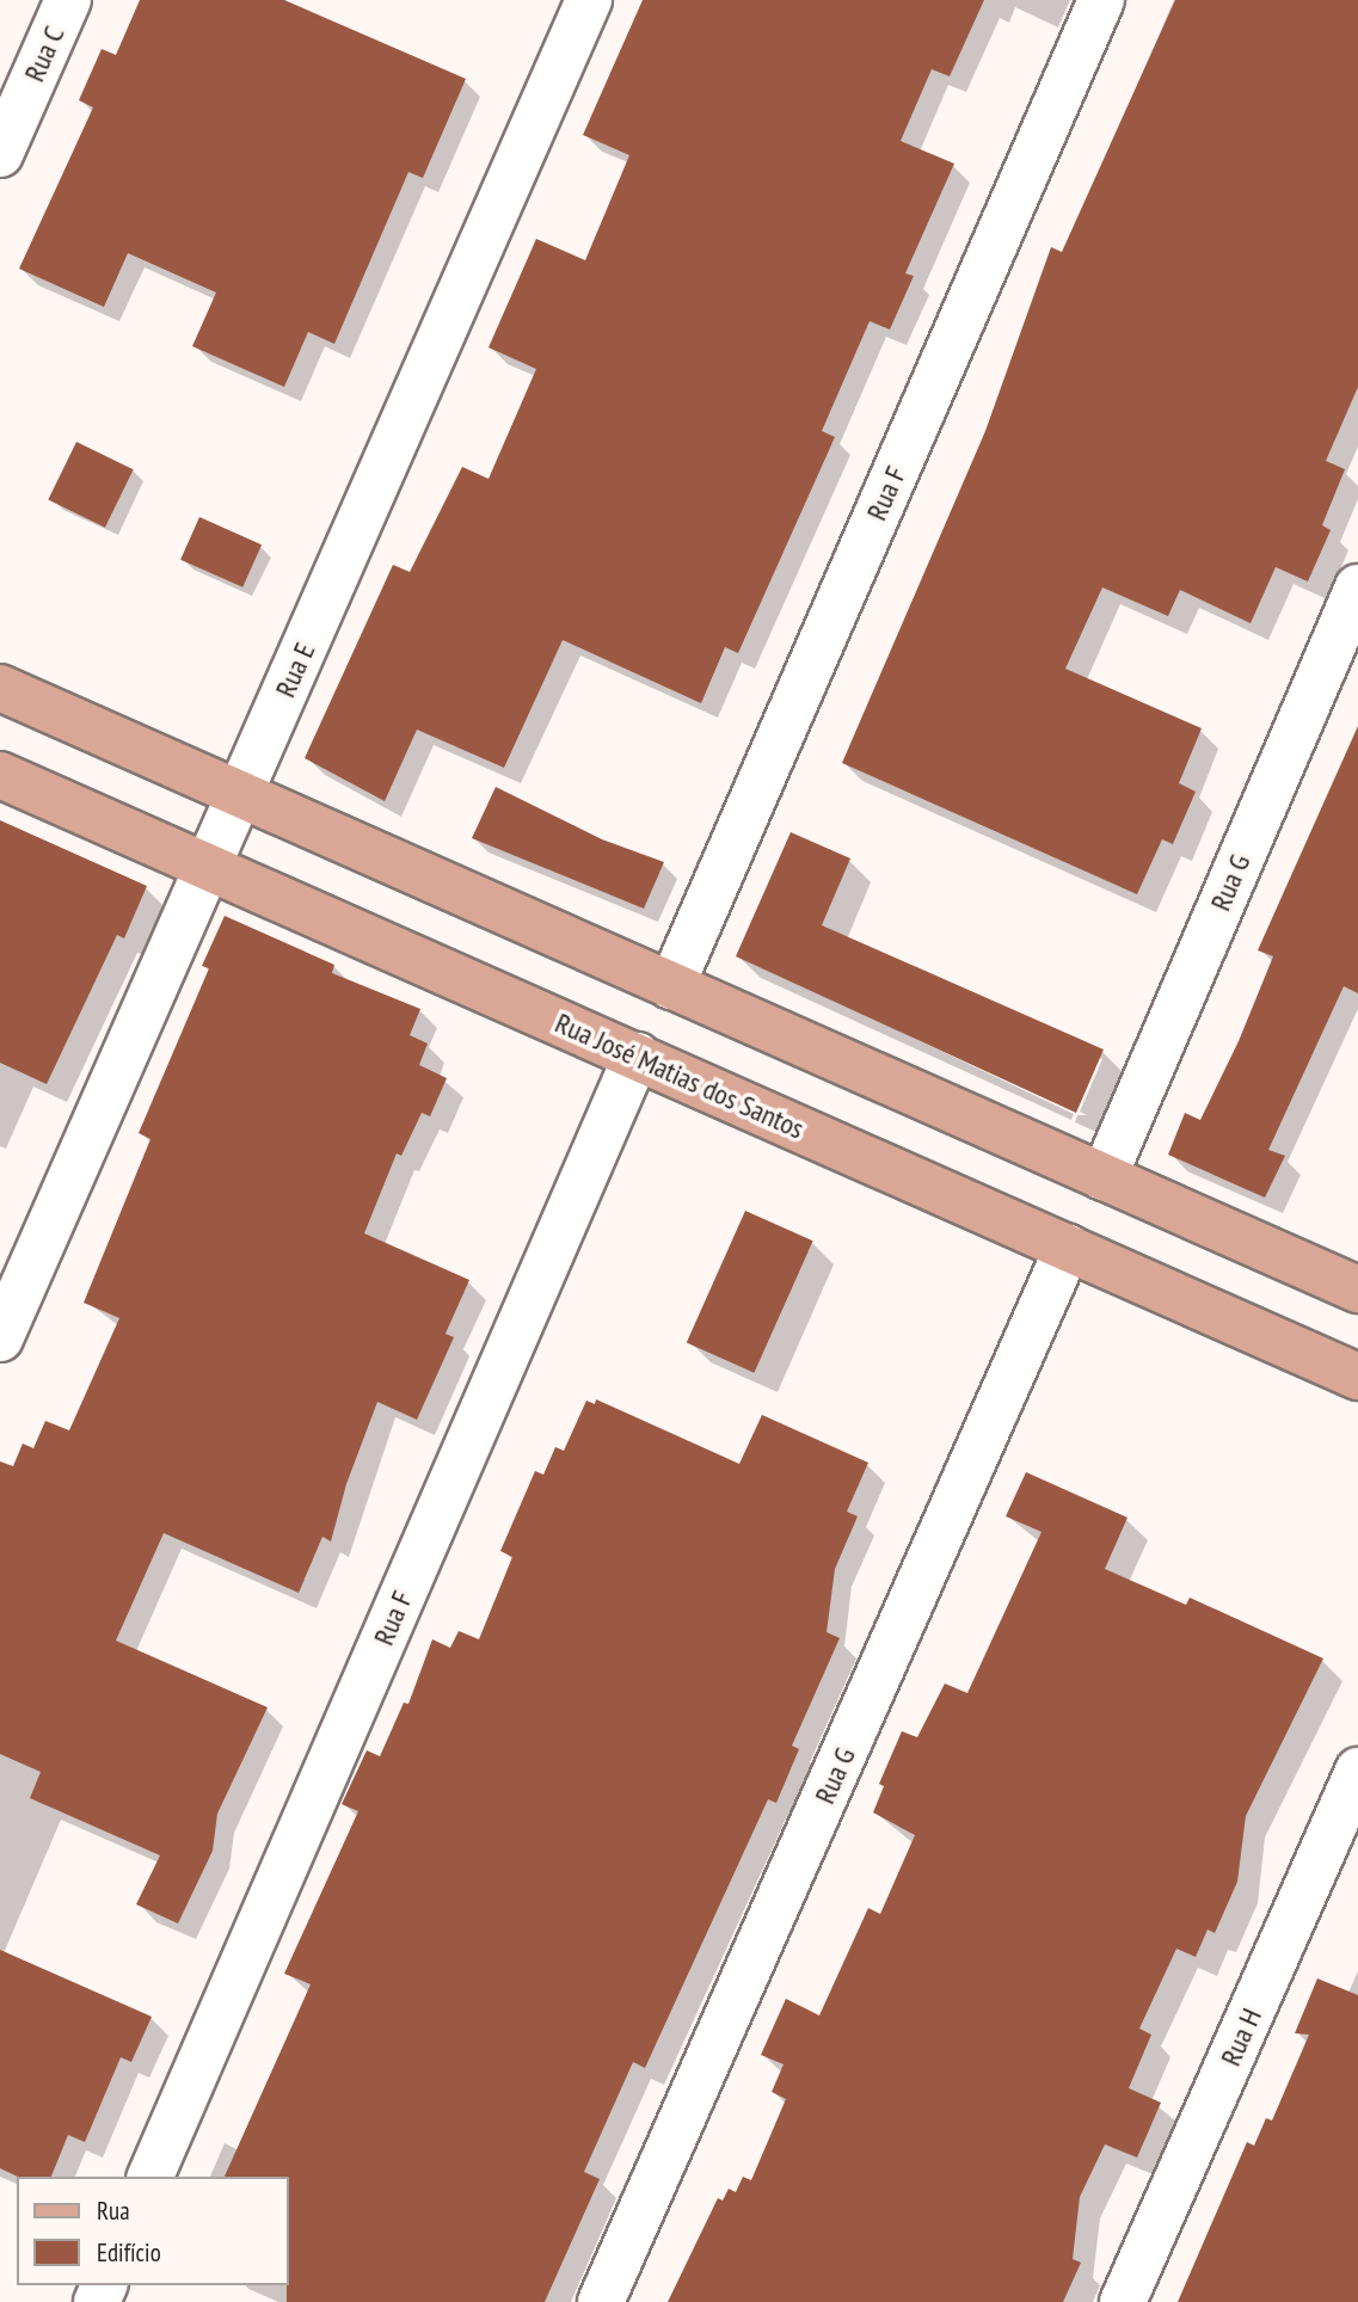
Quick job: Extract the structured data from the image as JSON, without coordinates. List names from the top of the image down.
{
  "streets": {
    "main road": ["Rua José Matias dos Santos"],
    "street": [
      "Rua C",
      "Rua F",
      "Rua E",
      "Rua G",
      "Rua H"
    ]
  },
  "crossings": [
    ["Rua F", "Rua José Matias dos Santos"],
    ["Rua E", "Rua José Matias dos Santos"],
    ["Rua G", "Rua José Matias dos Santos"]
  ],
  "legend": ["Rua", "Edifício"]
}
